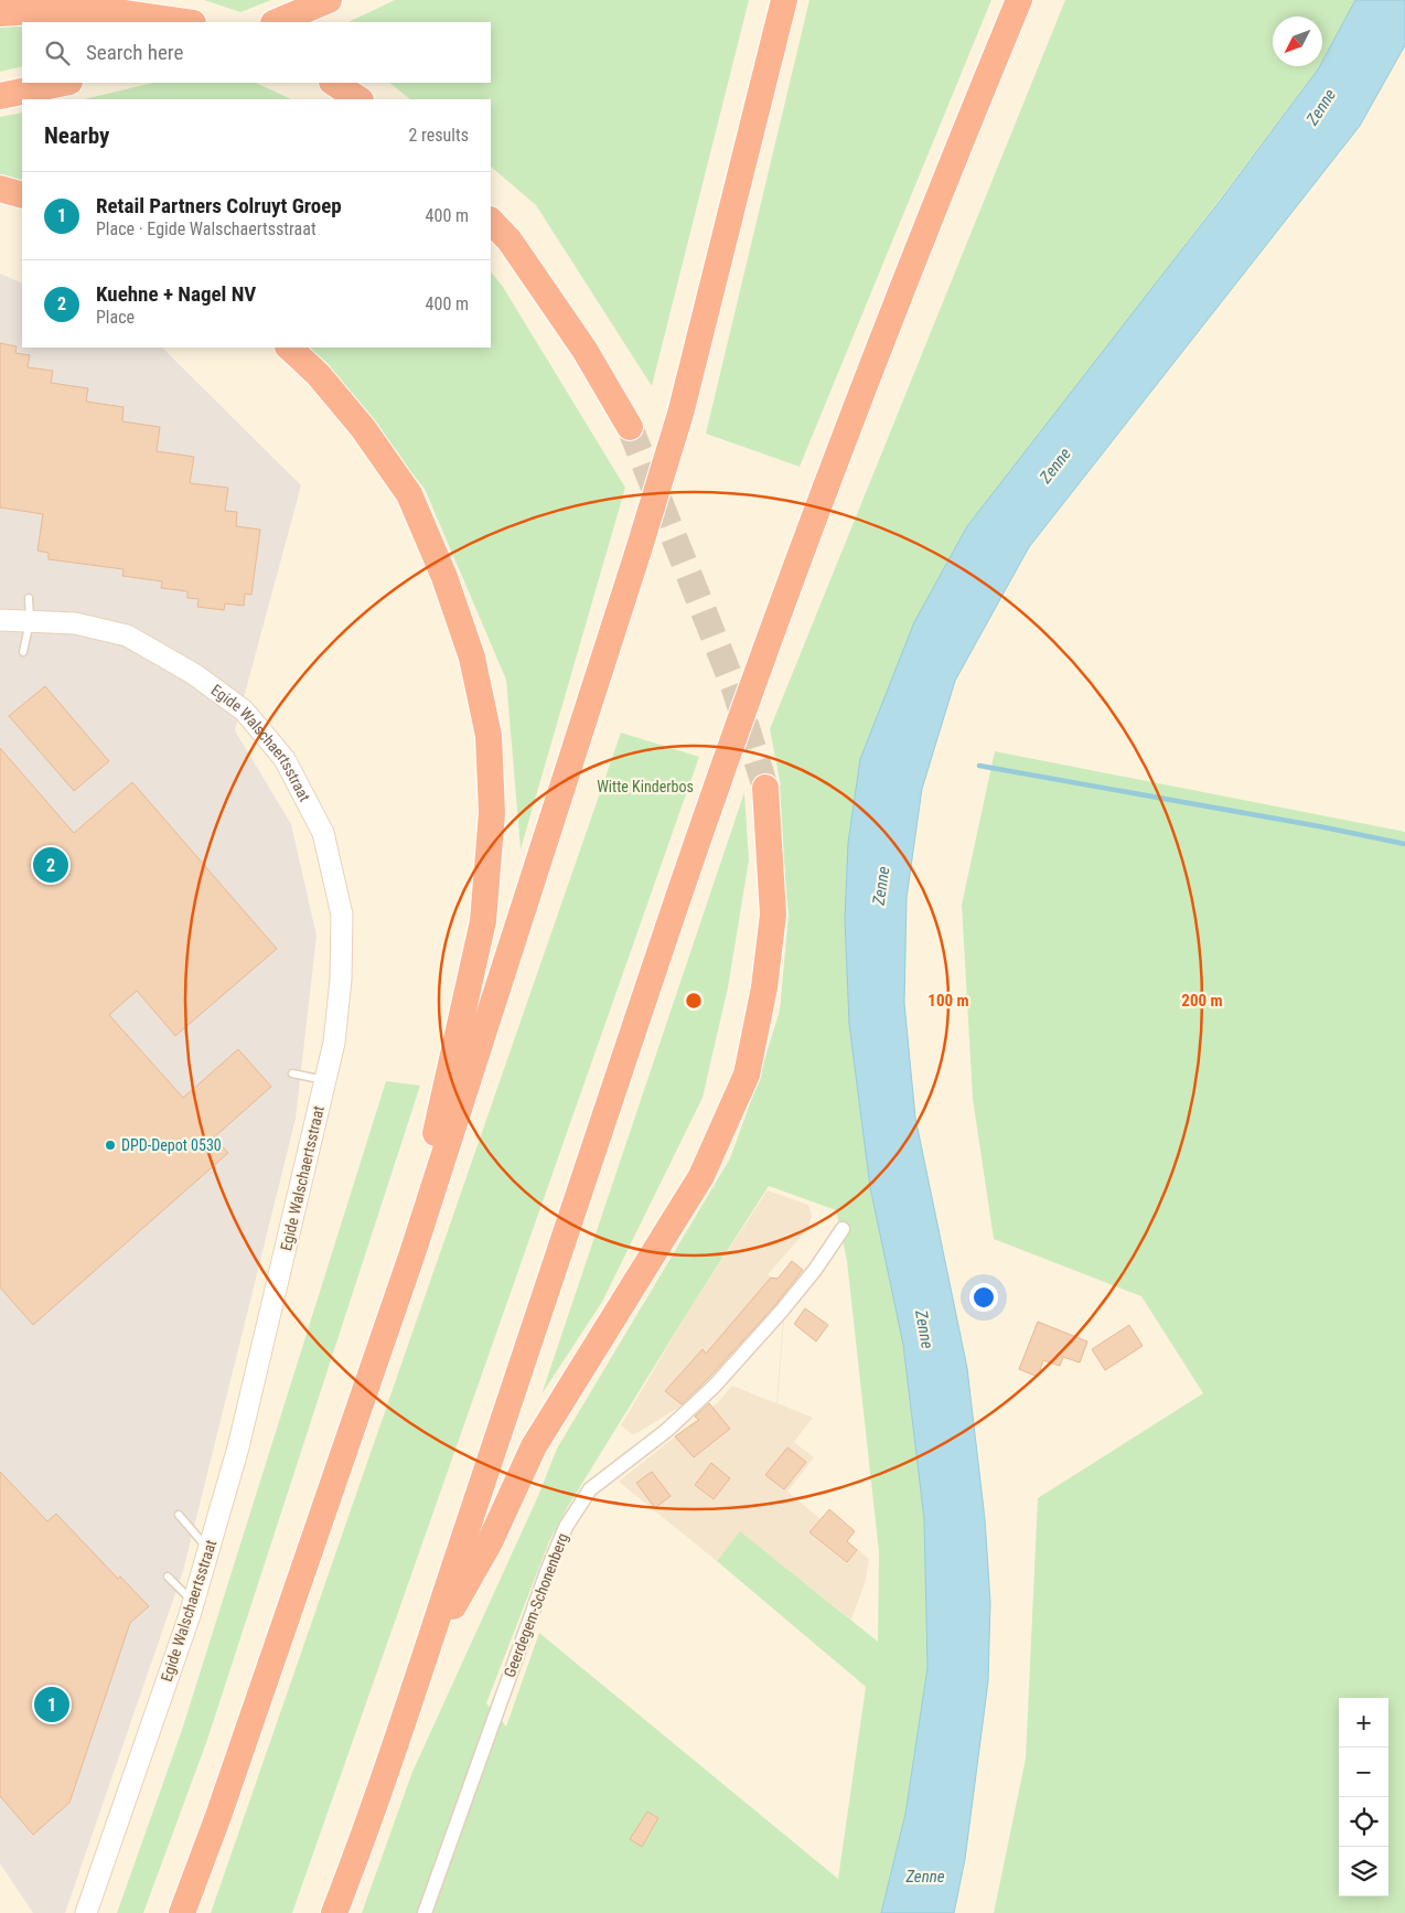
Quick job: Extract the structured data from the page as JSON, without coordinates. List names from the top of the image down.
{
  "streets": {
    "main road": ["Egide Walschaertsstraat"],
    "street": ["Geerdegem-Schonenberg"]
  },
  "water": ["Zenne"],
  "parks": ["Witte Kinderbos"],
  "places": ["DPD-Depot 0530"],
  "north": "bottom left",
  "page": {
    "search": "Search here",
    "heading": ["Nearby", "2 results"],
    "list": [
      {
        "mark": "1",
        "name": "Retail Partners Colruyt Groep",
        "note": "Place · Egide Walschaertsstraat",
        "value": "400 m"
      },
      {
        "mark": "2",
        "name": "Kuehne + Nagel NV",
        "note": "Place",
        "value": "400 m"
      }
    ],
    "pins": ["2", "1"],
    "map_buttons": ["+", "−"]
  },
  "rings": ["100 m", "200 m"]
}
